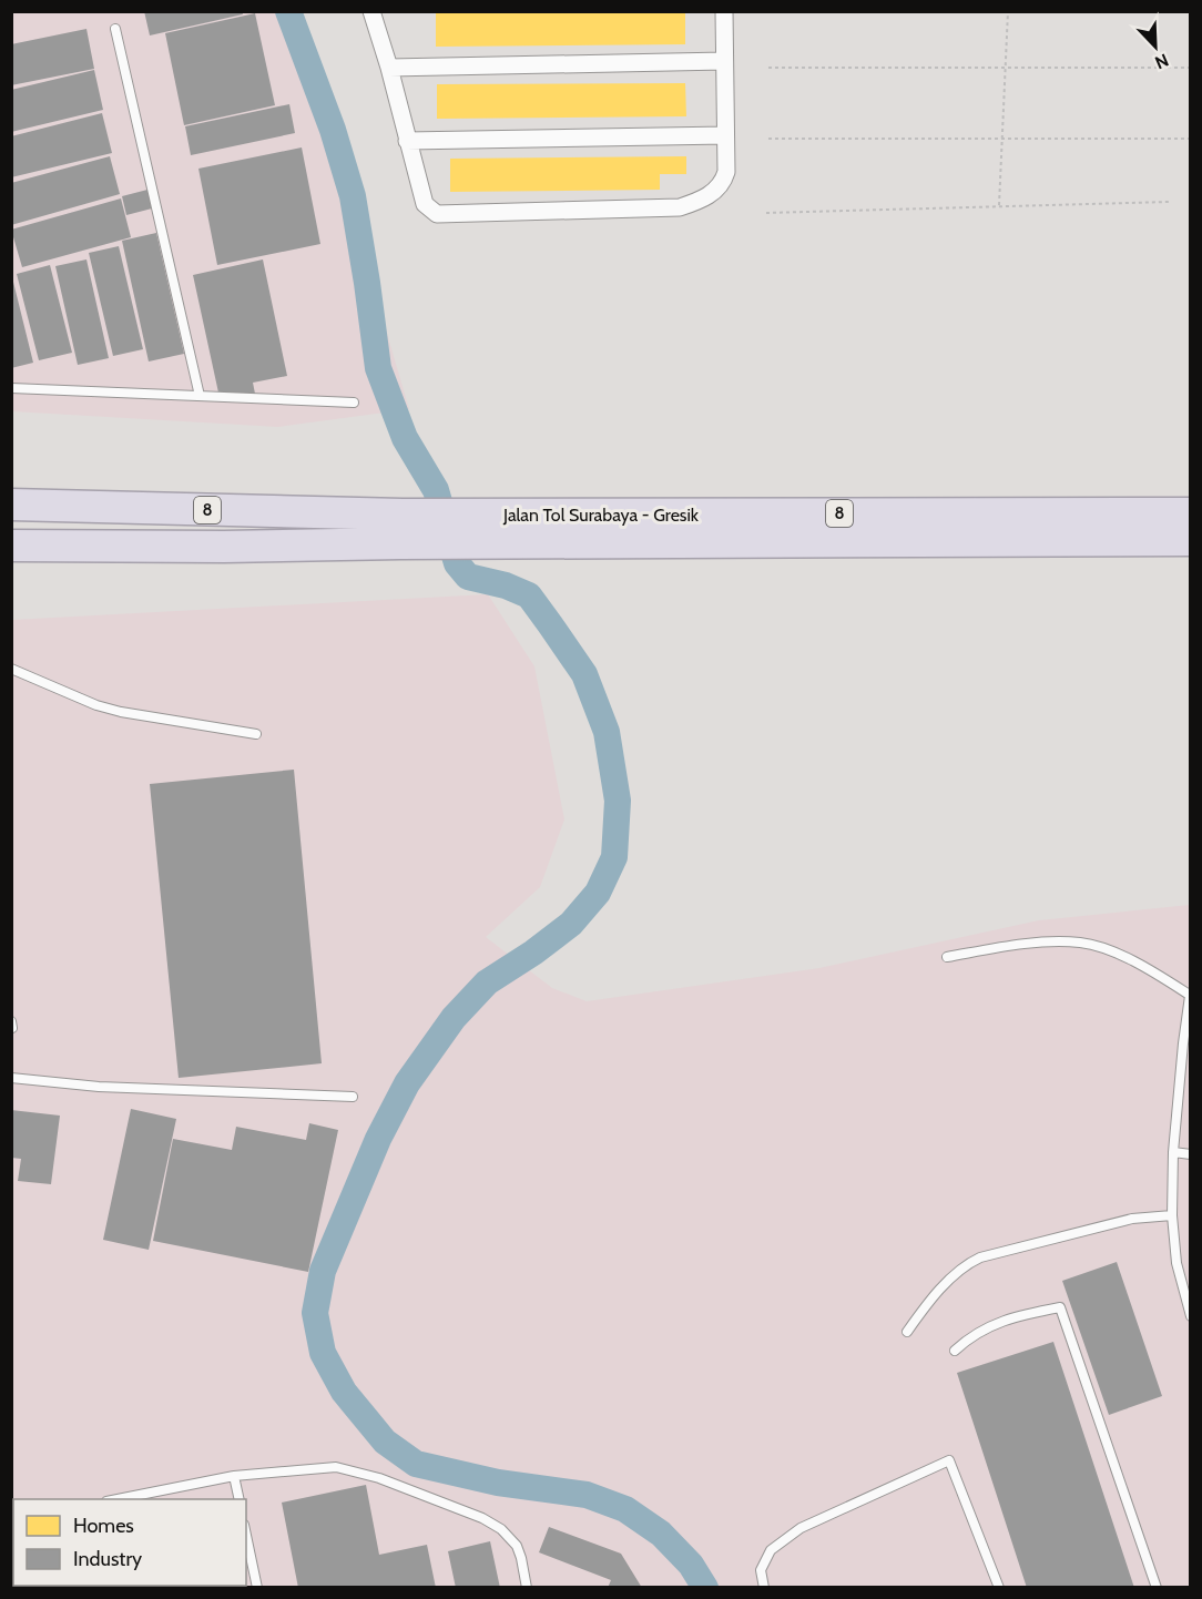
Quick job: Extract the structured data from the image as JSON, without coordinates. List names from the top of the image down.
{
  "streets": {
    "highway": ["8", "Jalan Tol Surabaya - Gresik"]
  },
  "legend": ["Homes", "Industry"],
  "north": "bottom right"
}
